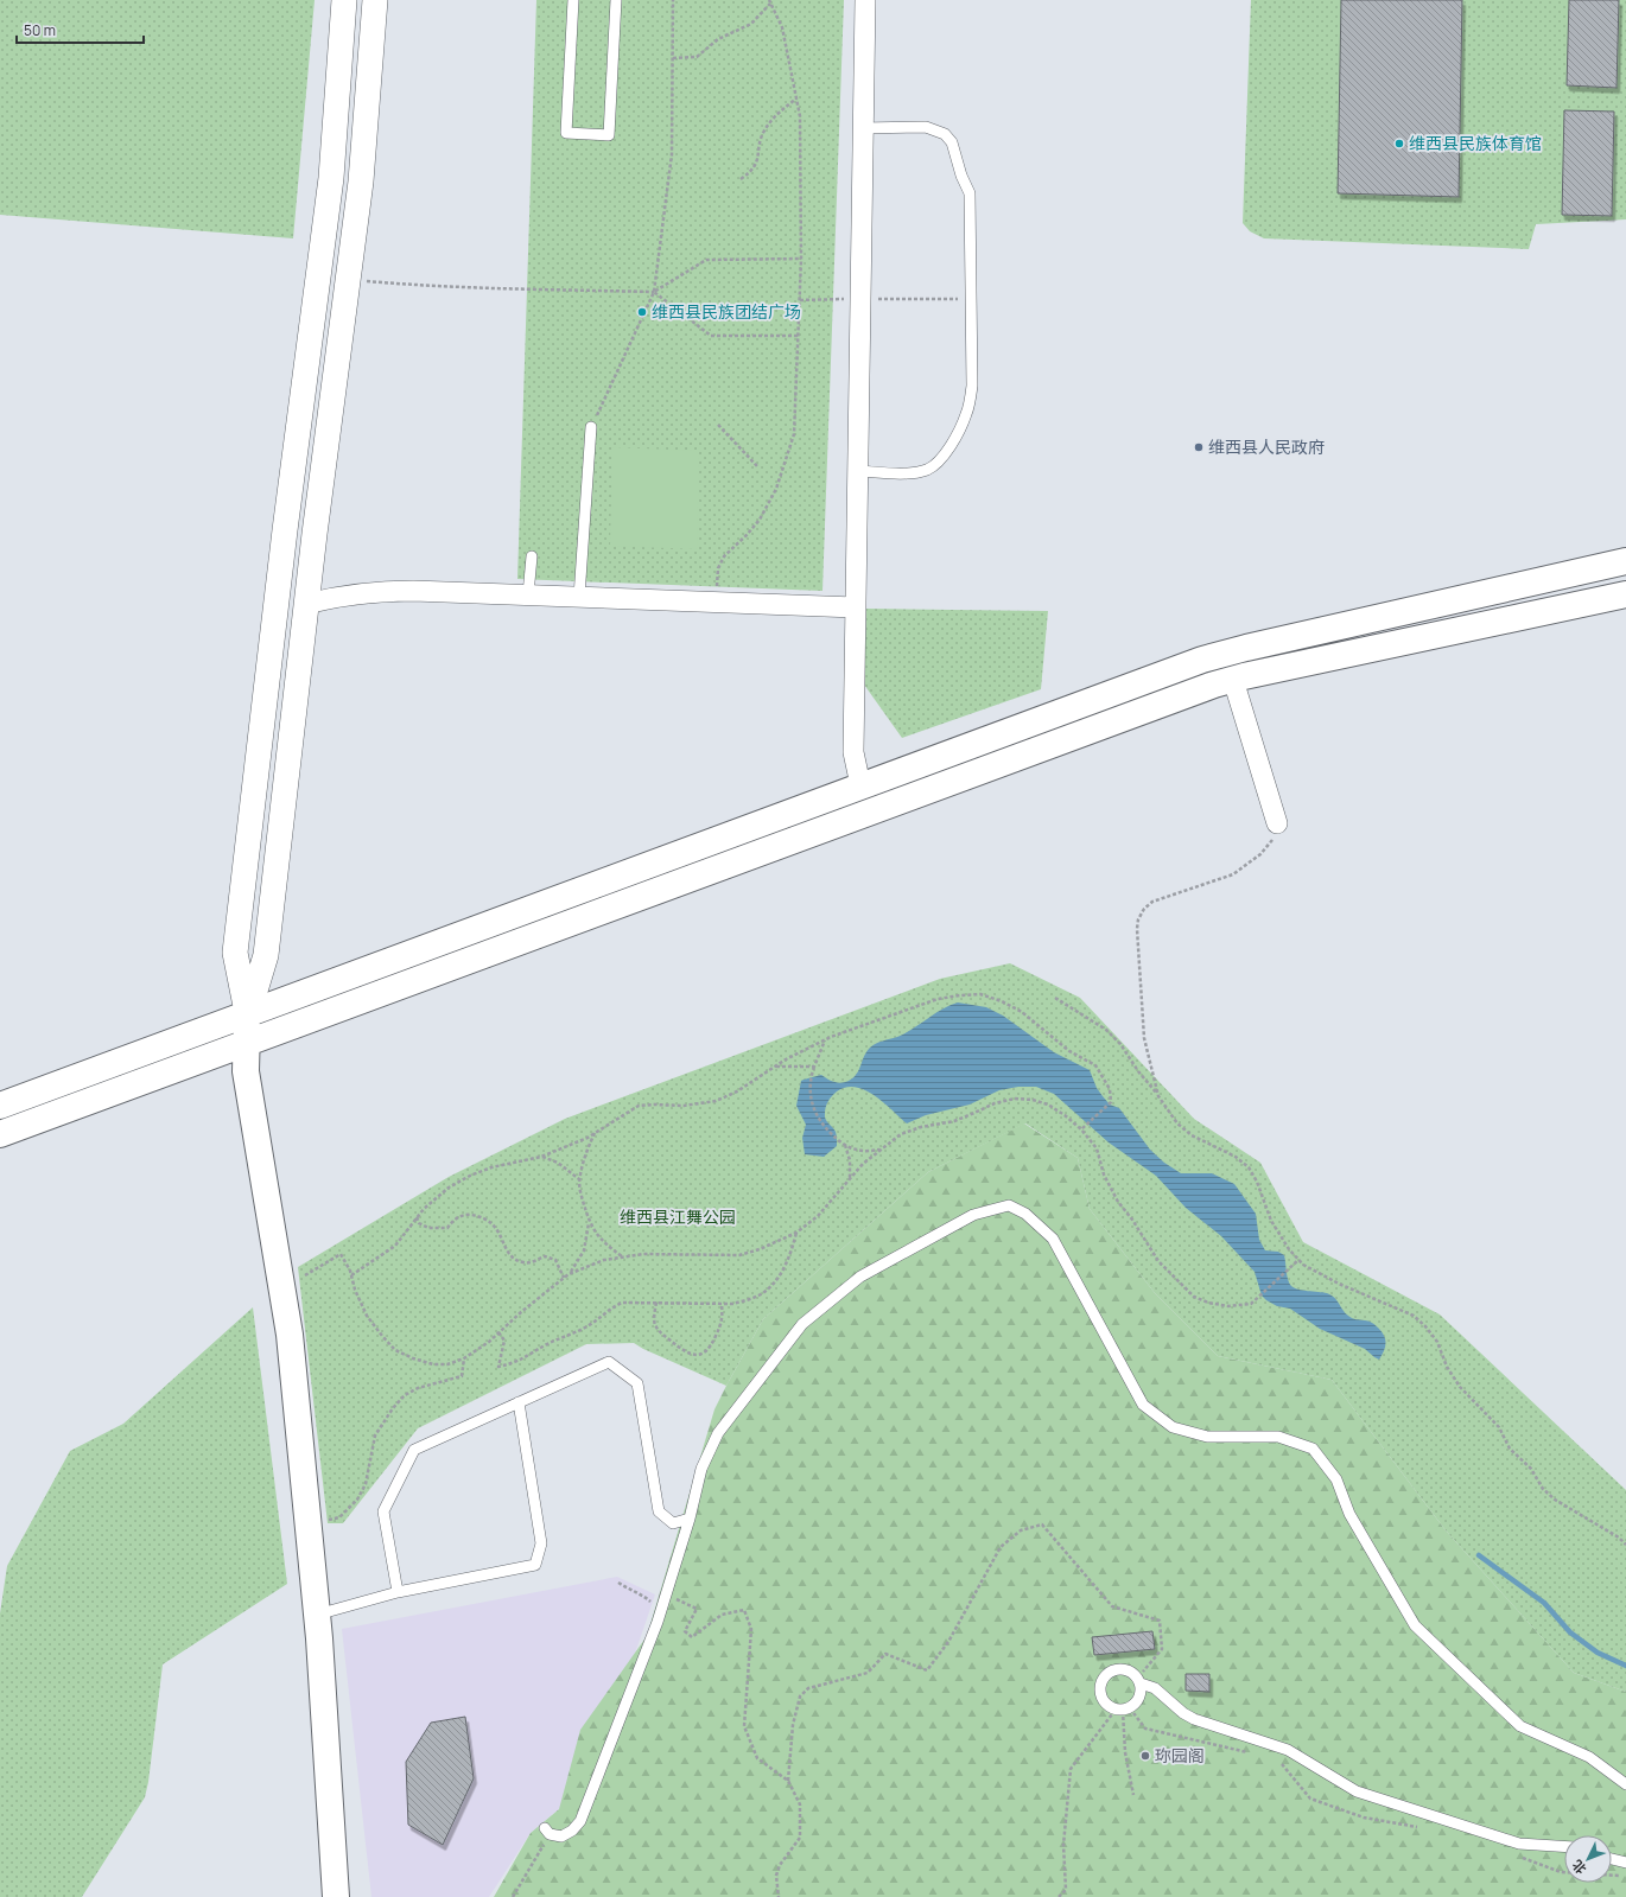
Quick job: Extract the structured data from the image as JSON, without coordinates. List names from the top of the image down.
{
  "parks": ["维西县江舞公园"],
  "places": [
    "维西县民族体育馆",
    "维西县民族团结广场",
    "维西县人民政府",
    "珎园阁"
  ],
  "scale_bar": "50 m",
  "north": "bottom left"
}
